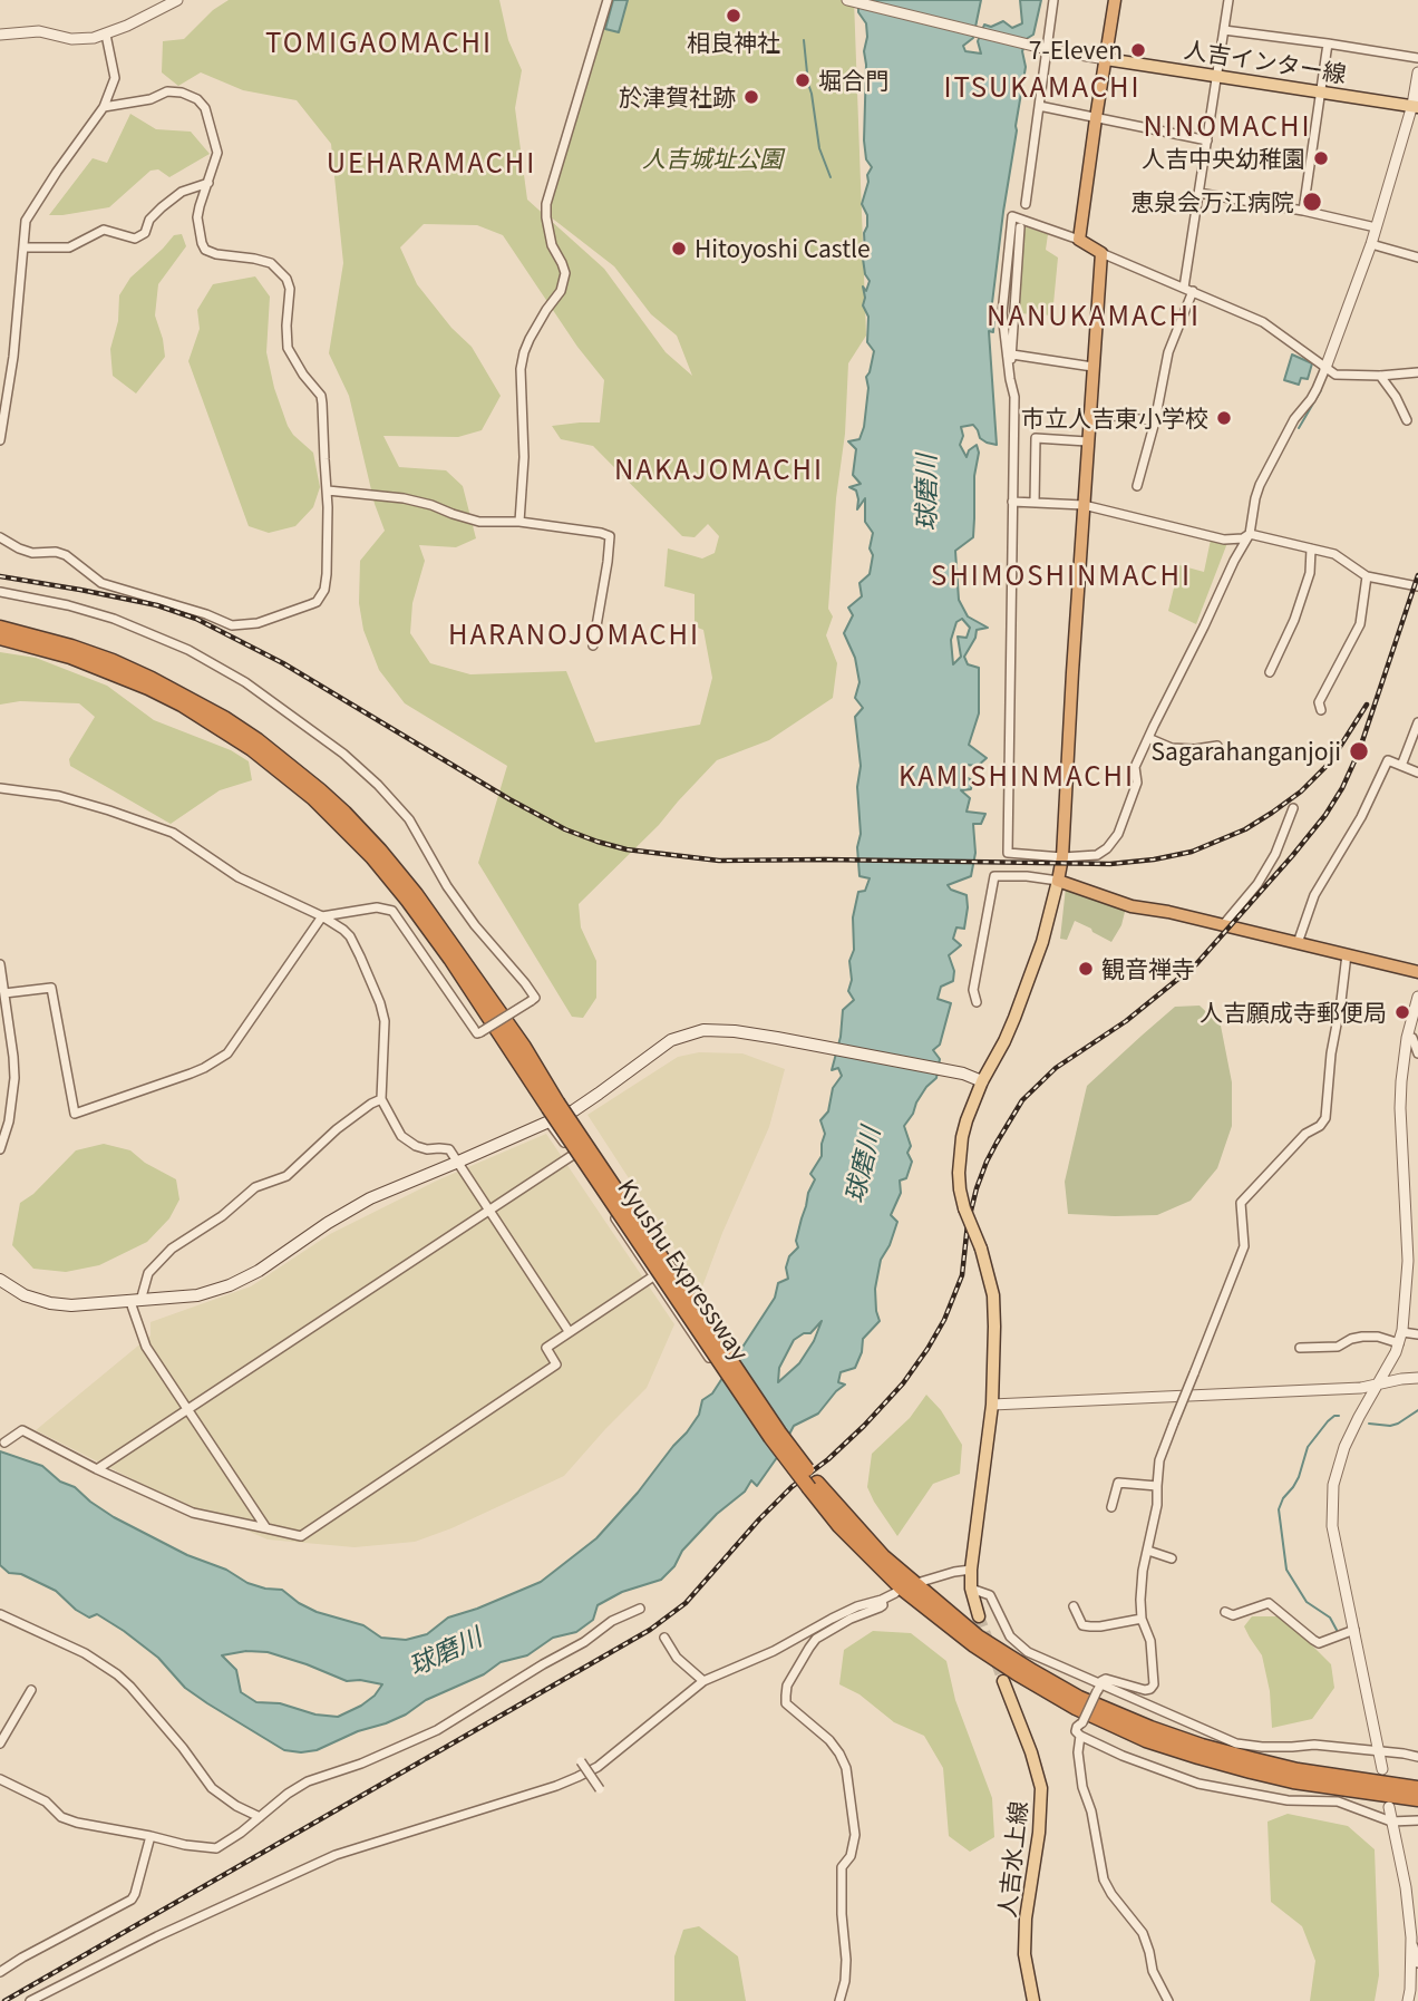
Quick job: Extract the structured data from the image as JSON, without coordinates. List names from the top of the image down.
{
  "streets": {
    "highway": ["Kyushu Expressway"],
    "main road": ["人吉インター線", "人吉水上線"]
  },
  "districts": [
    "TOMIGAOMACHI",
    "ITSUKAMACHI",
    "NINOMACHI",
    "UEHARAMACHI",
    "NANUKAMACHI",
    "NAKAJOMACHI",
    "SHIMOSHINMACHI",
    "HARANOJOMACHI",
    "KAMISHINMACHI"
  ],
  "water": ["球磨川"],
  "parks": ["人吉城址公園"],
  "places": [
    "相良神社",
    "7-Eleven",
    "堀合門",
    "於津賀社跡",
    "人吉中央幼稚園",
    "恵泉会万江病院",
    "Hitoyoshi Castle",
    "市立人吉東小学校",
    "Sagarahanganjoji",
    "観音禅寺",
    "人吉願成寺郵便局"
  ]
}
